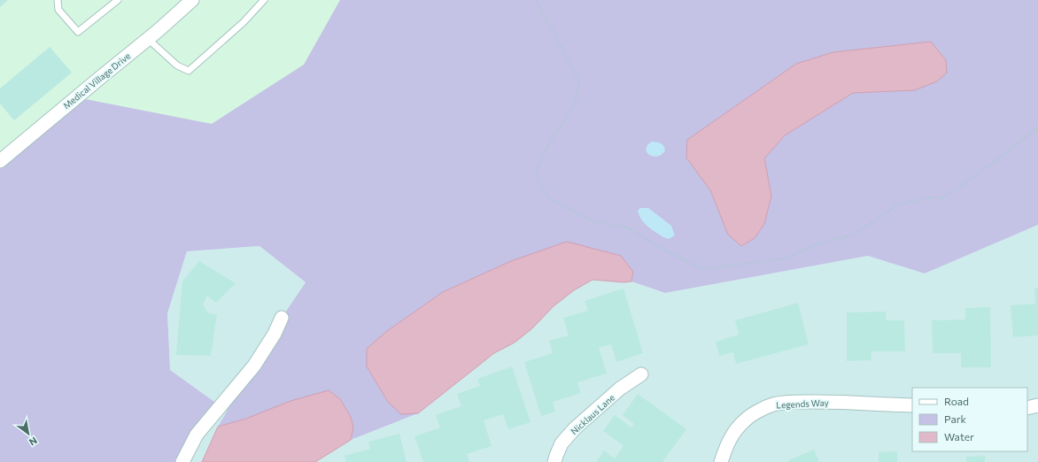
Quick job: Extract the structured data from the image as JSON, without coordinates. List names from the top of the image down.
{
  "streets": {
    "street": ["Medical Village Drive", "Legends Way", "Nicklaus Lane"]
  },
  "legend": ["Road", "Park", "Water"],
  "north": "bottom right"
}
